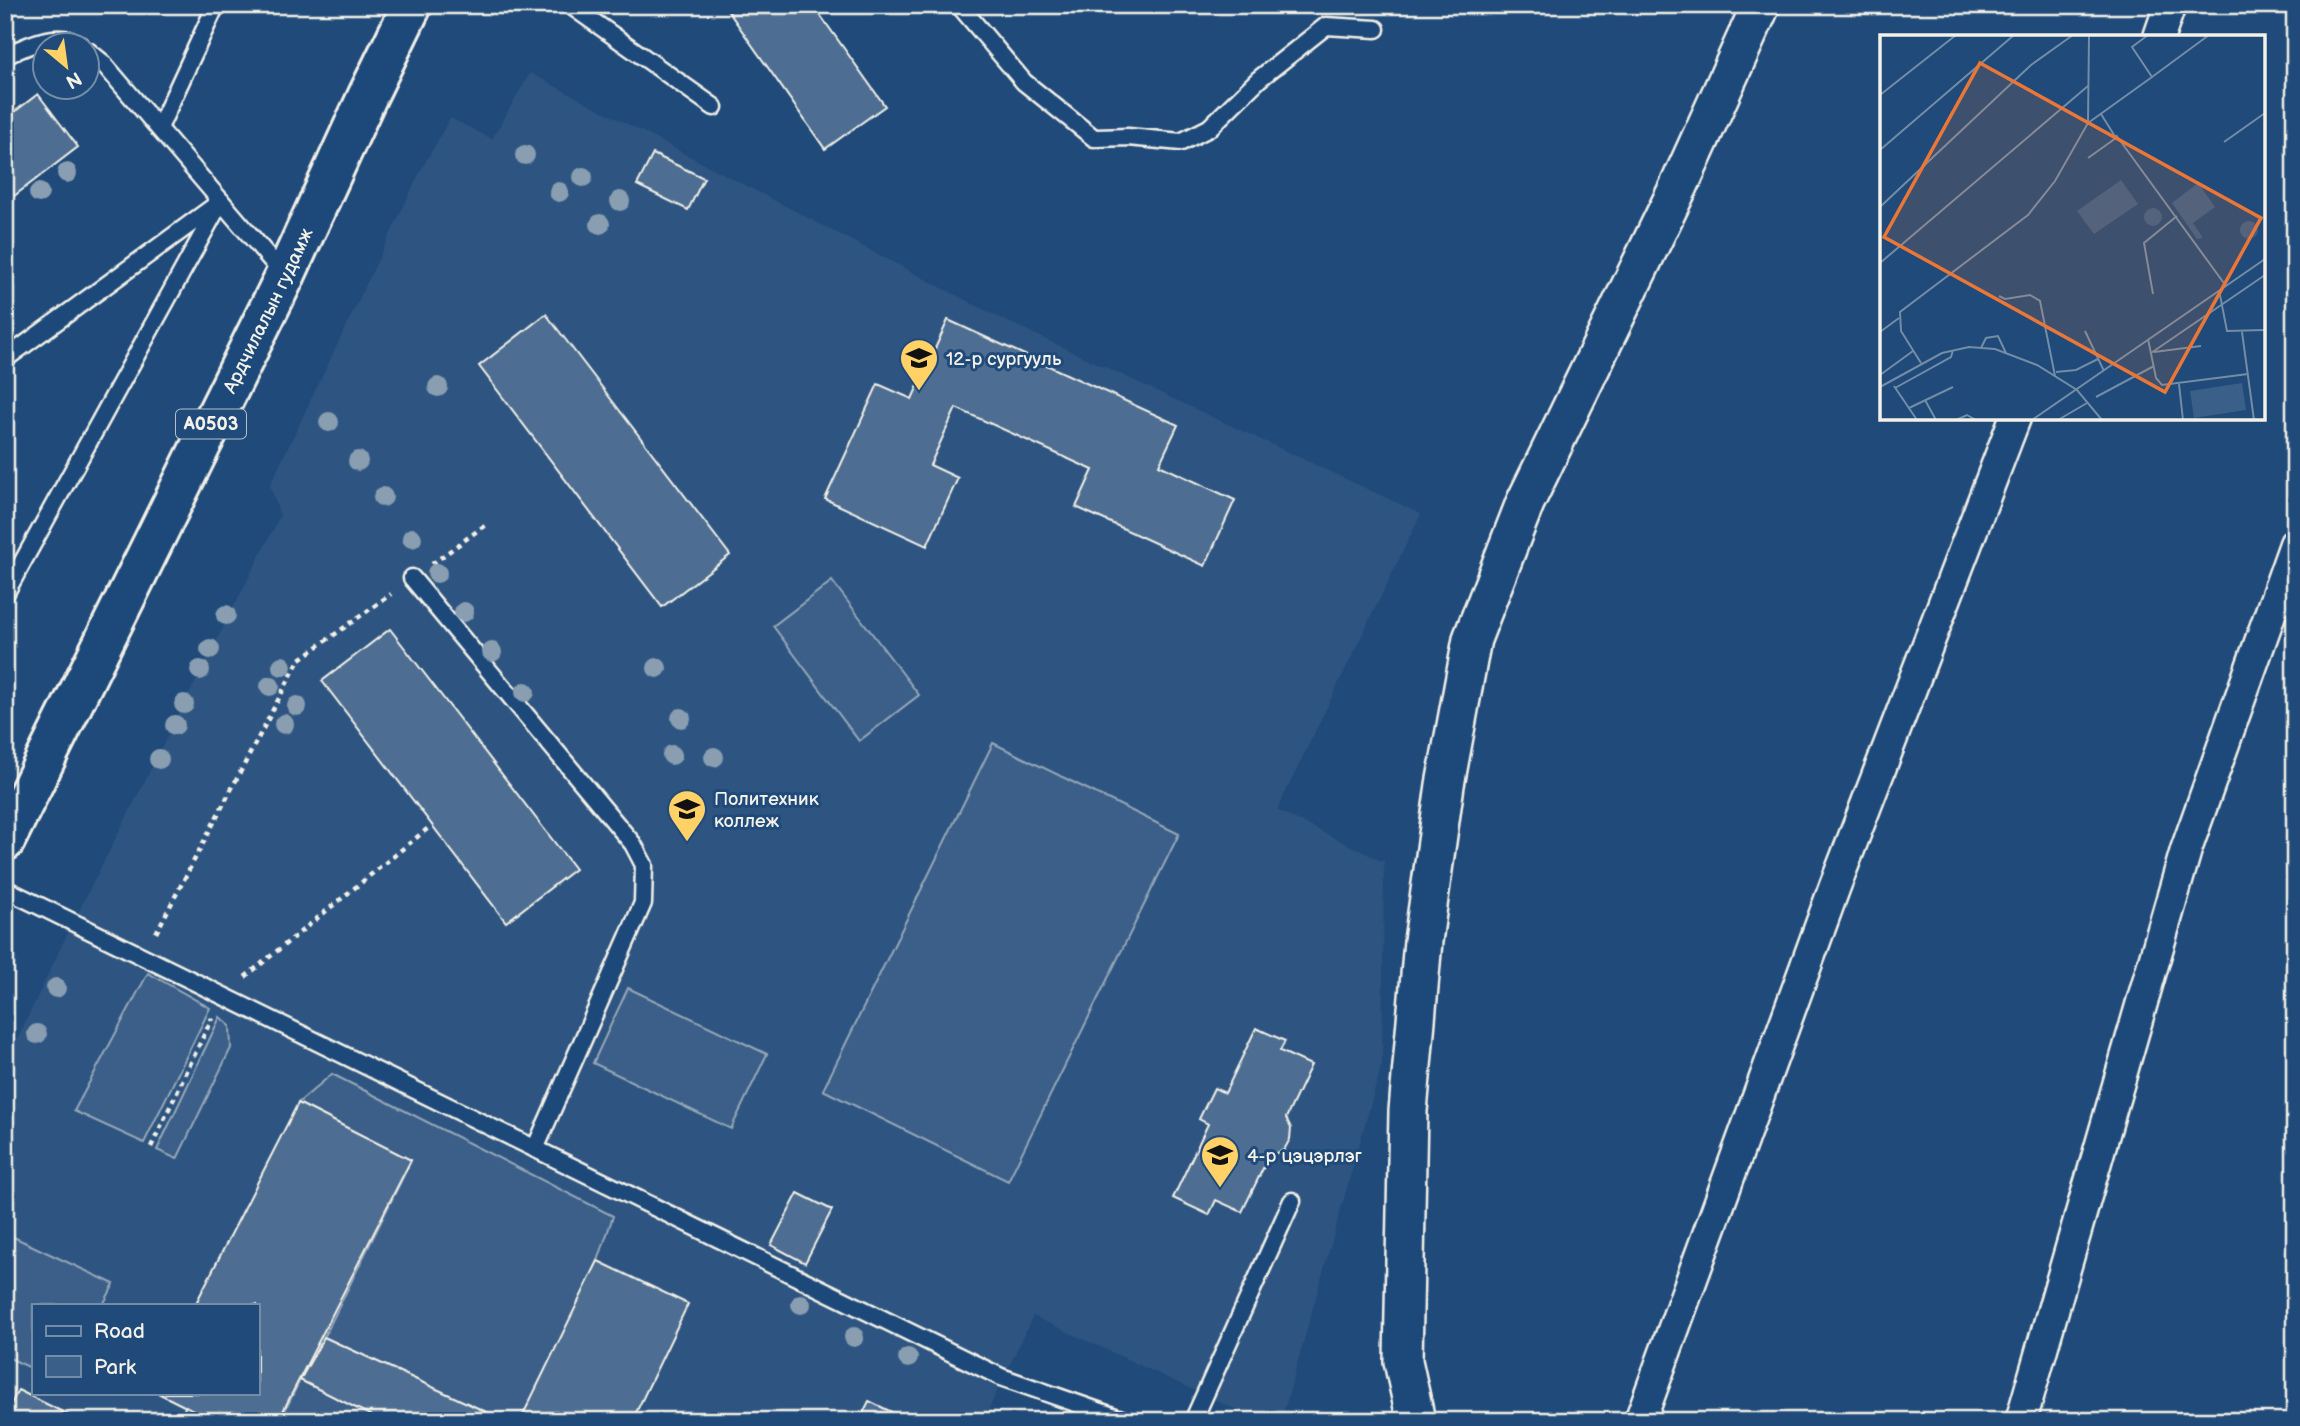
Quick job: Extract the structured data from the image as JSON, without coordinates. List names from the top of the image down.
{
  "streets": {
    "main road": ["Ардчилалын гудамж", "A0503"]
  },
  "places": {
    "school or university": ["12-р сургууль", "Политехник коллеж", "4-р цэцэрлэг"]
  },
  "legend": ["Road", "Park"],
  "north": "bottom right"
}
